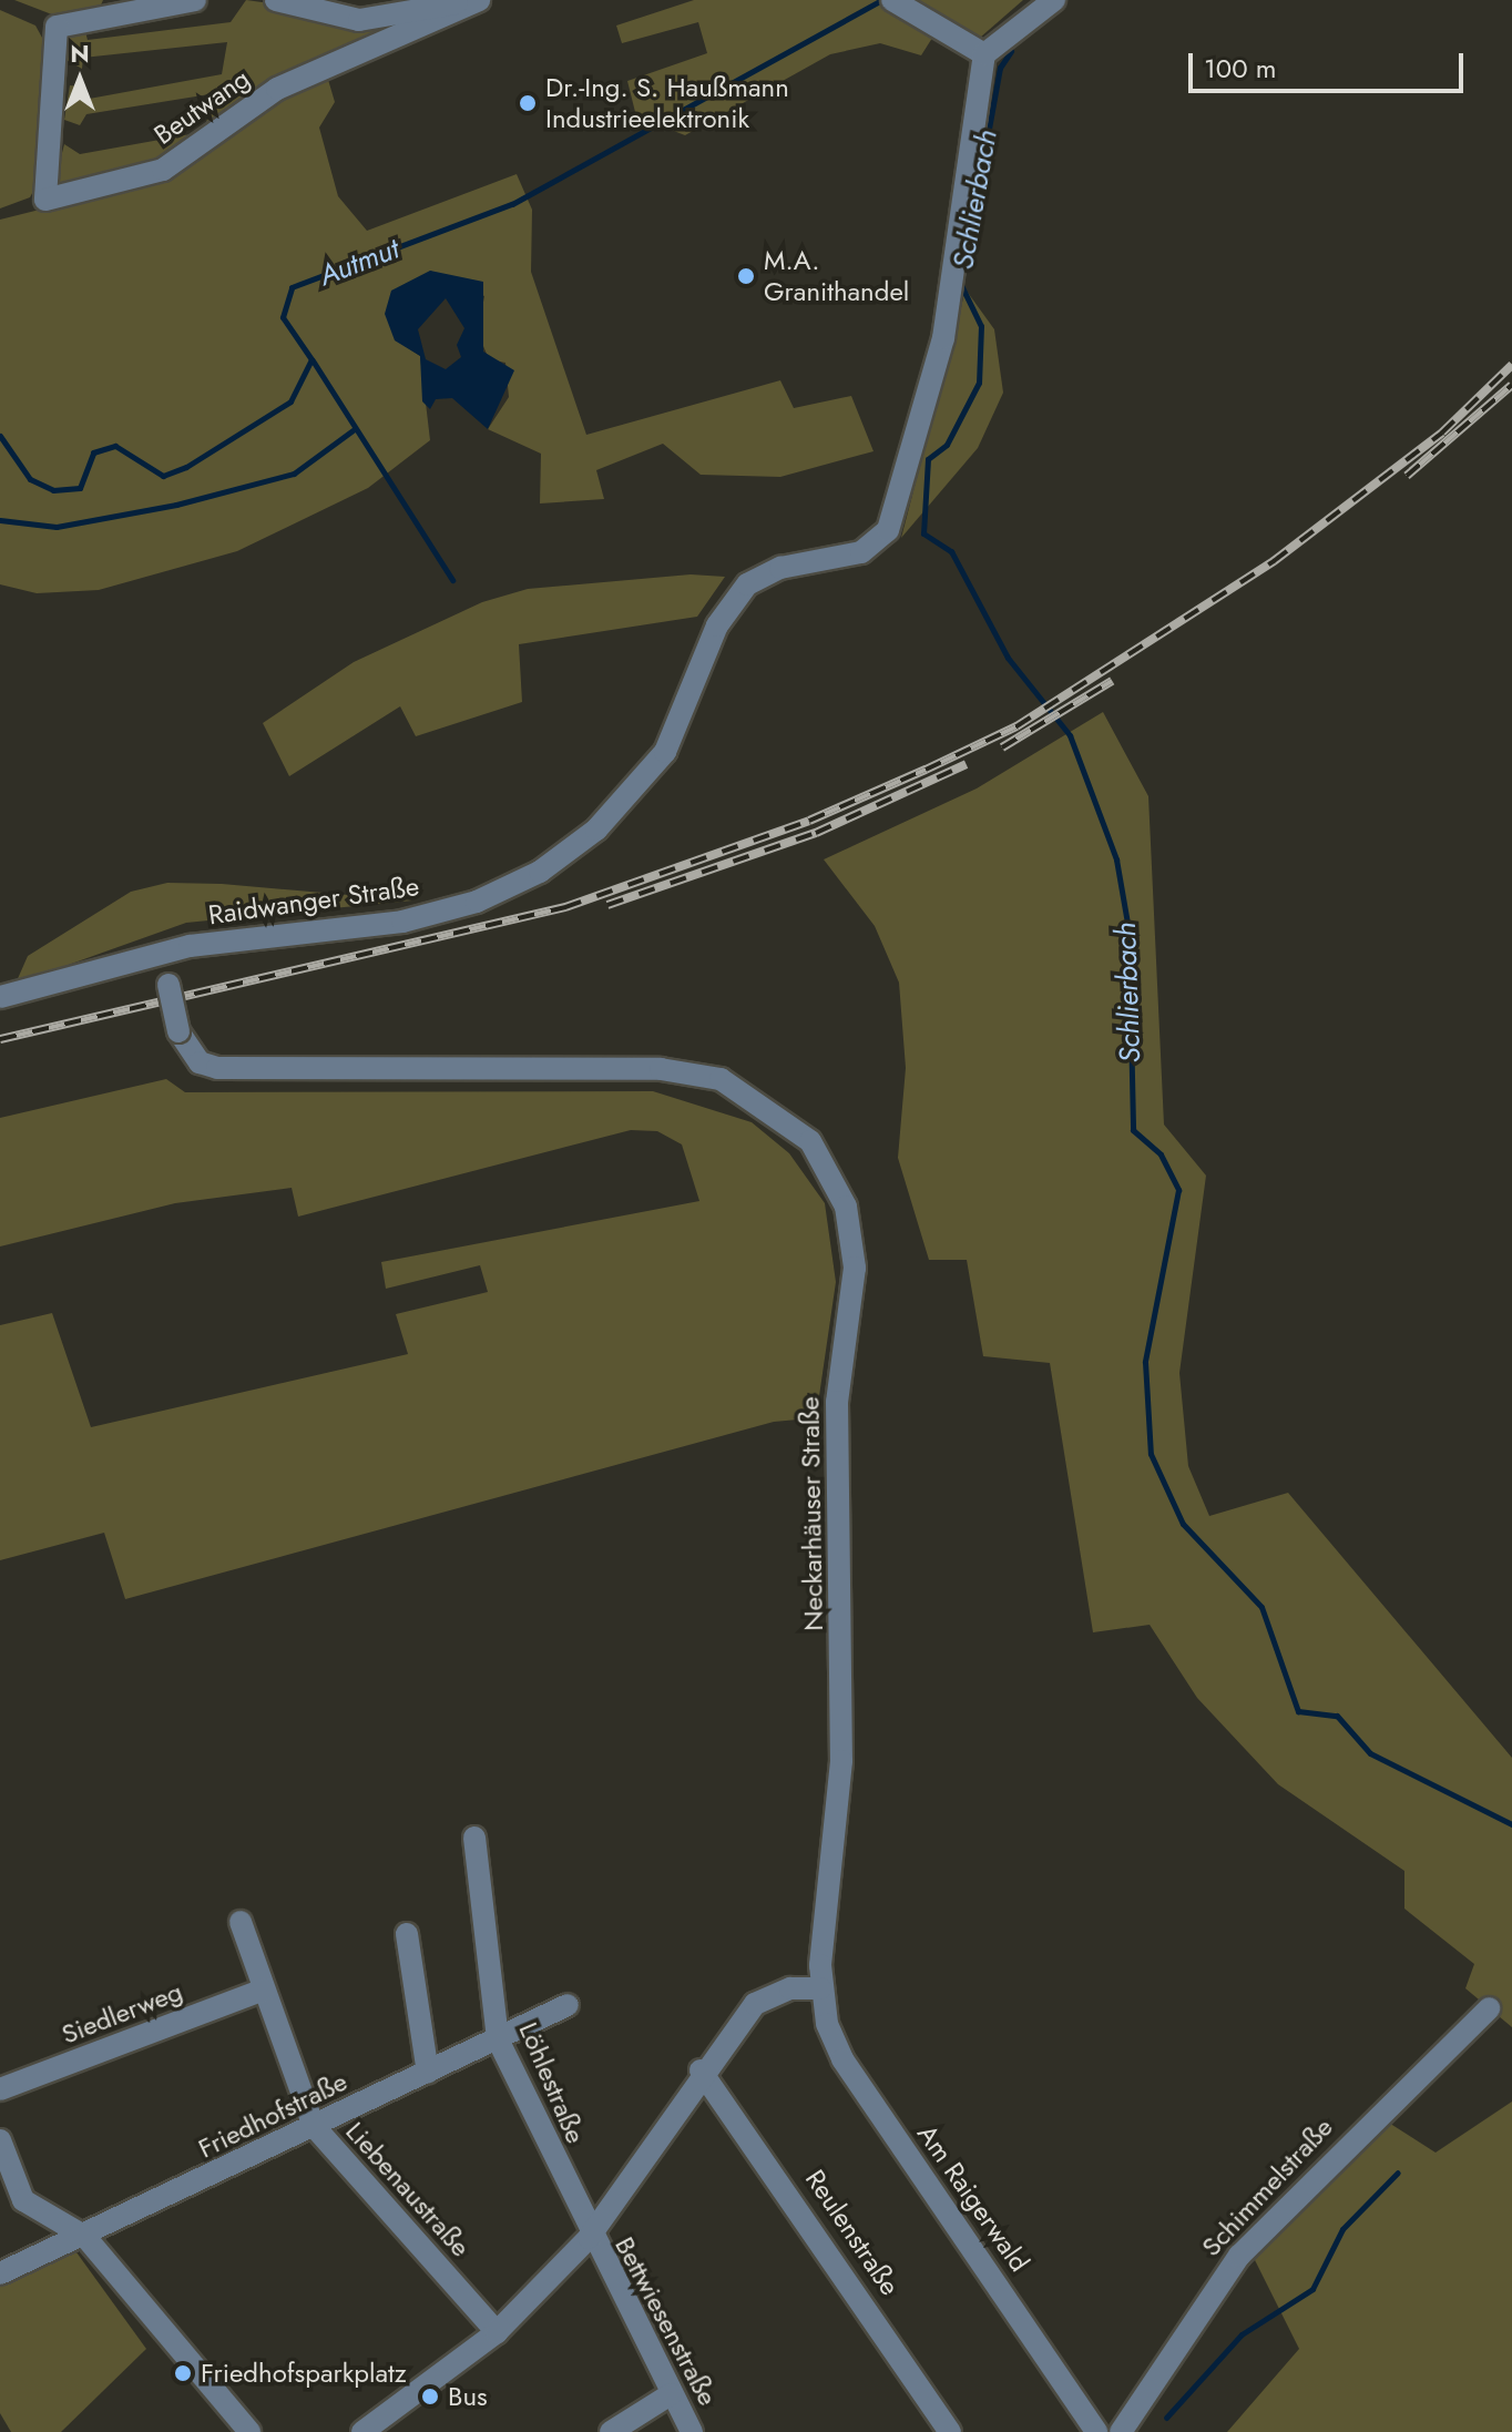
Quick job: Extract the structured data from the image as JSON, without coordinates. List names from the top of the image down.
{
  "streets": {
    "street": [
      "Beutwang",
      "Raidwanger Straße",
      "Neckarhäuser Straße",
      "Siedlerweg",
      "Löhlestraße",
      "Friedhofstraße",
      "Schimmelstraße",
      "Liebenaustraße",
      "Am Raigerwald",
      "Reulenstraße",
      "Bettwiesenstraße"
    ]
  },
  "crossings": [
    ["Raidwanger Straße", "Neckarhäuser Straße"],
    ["Neckarhäuser Straße", "Am Raigerwald"],
    ["Siedlerweg", "Liebenaustraße"],
    ["Löhlestraße", "Friedhofstraße"],
    ["Löhlestraße", "Bettwiesenstraße"],
    ["Friedhofstraße", "Liebenaustraße"]
  ],
  "water": ["Schlierbach", "Autmut"],
  "places": [
    "Dr.-Ing. S. Haußmann Industrieelektronik",
    "M.A. Granithandel",
    "Friedhofsparkplatz",
    "Bus"
  ],
  "scale_bar": "100 m",
  "north": "top"
}
